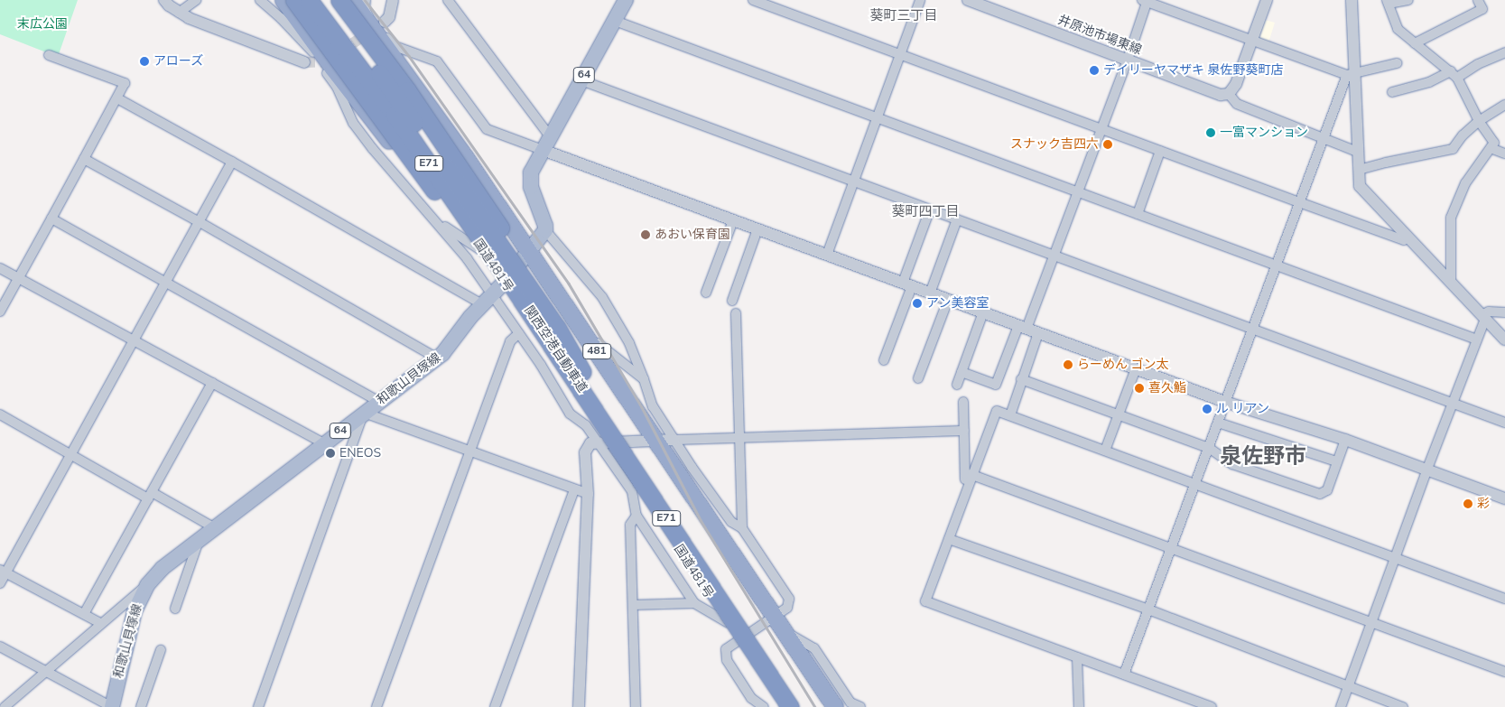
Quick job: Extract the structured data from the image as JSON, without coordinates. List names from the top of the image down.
{
  "streets": {
    "highway": [
      "E71",
      "国道481号",
      "関西空港自動車道",
      "481"
    ],
    "main road": ["64", "和歌山貝塚線"],
    "street": ["井原池市場東線"]
  },
  "crossings": [
    ["64", "和歌山貝塚線"],
    ["国道481号", "和歌山貝塚線"],
    ["481", "和歌山貝塚線"]
  ],
  "districts": ["葵町三丁目", "葵町四丁目", "泉佐野市"],
  "parks": ["末広公園"],
  "places": [
    "アローズ",
    "デイリーヤマザキ 泉佐野葵町店",
    "一富マンション",
    "スナック吉四六",
    "あおい保育園",
    "アン美容室",
    "らーめん ゴン太",
    "喜久鮨",
    "ル リアン",
    "ENEOS",
    "彩"
  ]
}
